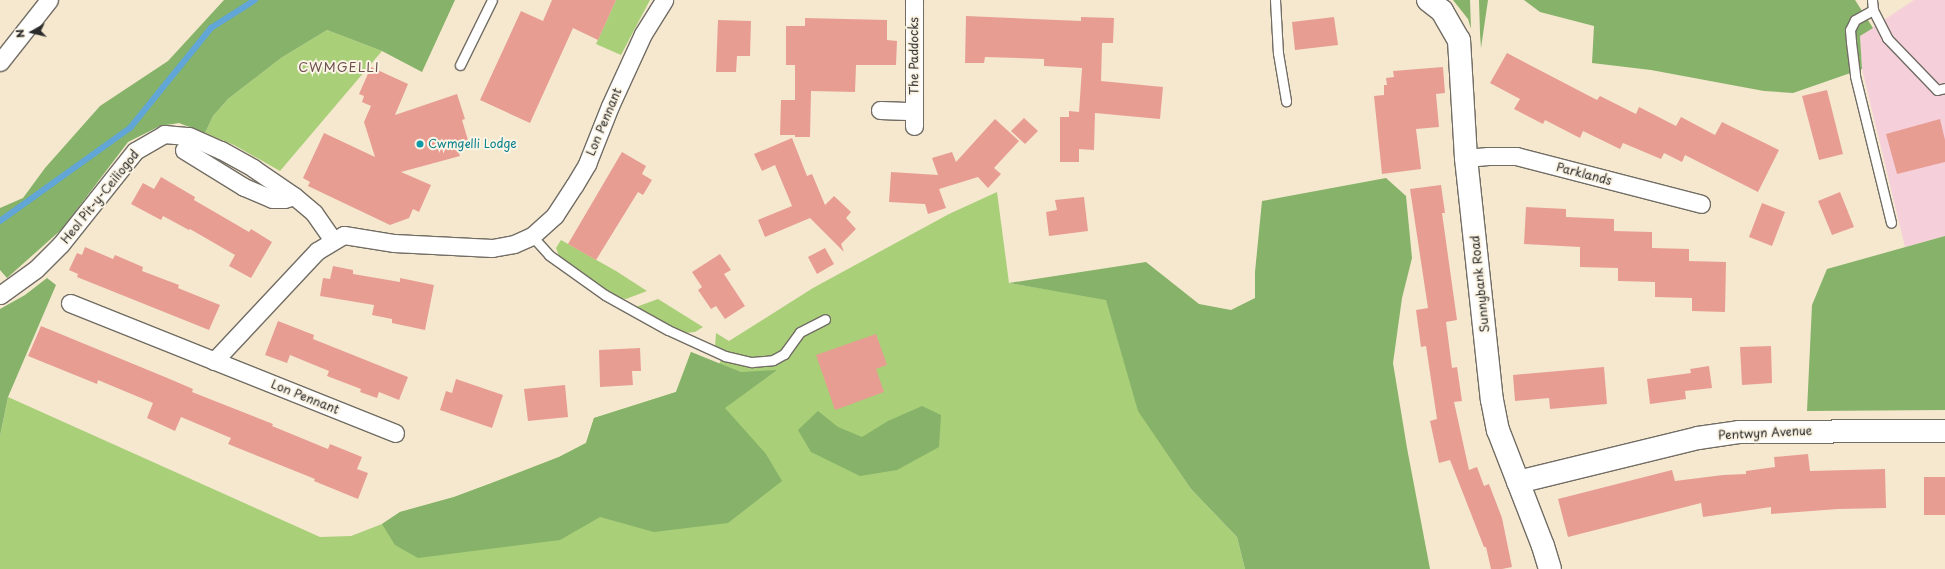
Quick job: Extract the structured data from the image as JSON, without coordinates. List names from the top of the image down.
{
  "streets": {
    "street": [
      "The Paddocks",
      "Lon Pennant",
      "Parklands",
      "Heol Pit-y-Ceiliogod",
      "Sunnybank Road",
      "Pentwyn Avenue"
    ]
  },
  "crossings": [
    ["Parklands", "Sunnybank Road"],
    ["Sunnybank Road", "Pentwyn Avenue"]
  ],
  "districts": ["CWMGELLI"],
  "places": ["Cwmgelli Lodge"],
  "north": "left"
}
